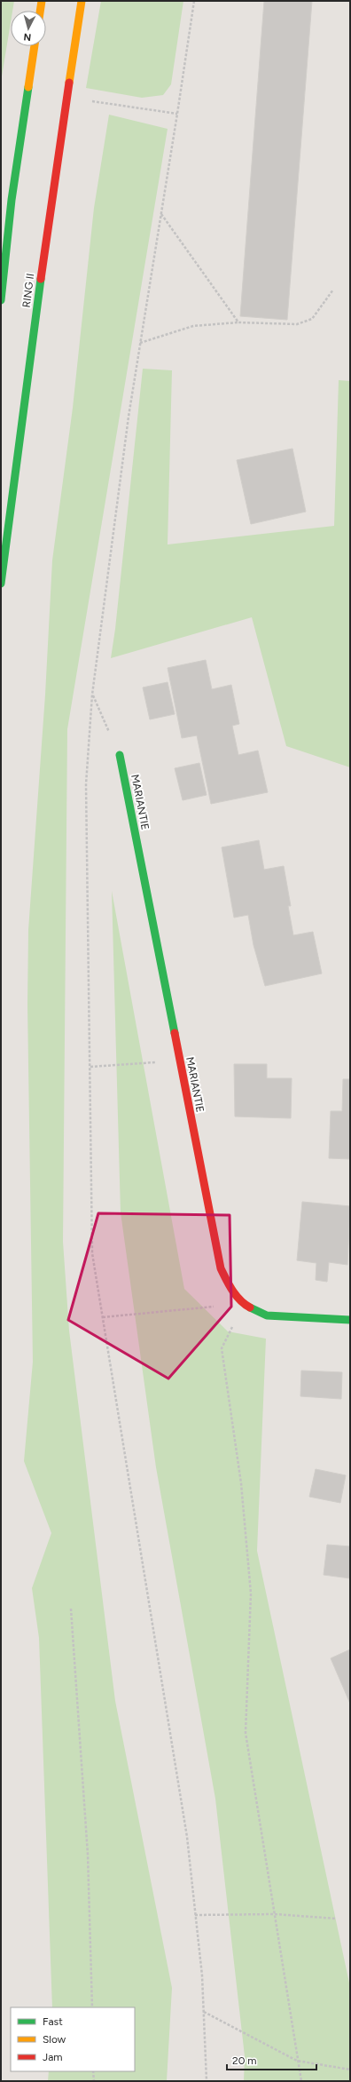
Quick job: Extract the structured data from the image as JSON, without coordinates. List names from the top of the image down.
{
  "streets": {
    "main road": ["RING II", "MARIANTIE"]
  },
  "legend": ["Fast", "Slow", "Jam"],
  "scale_bar": "20 m",
  "north": "bottom"
}
